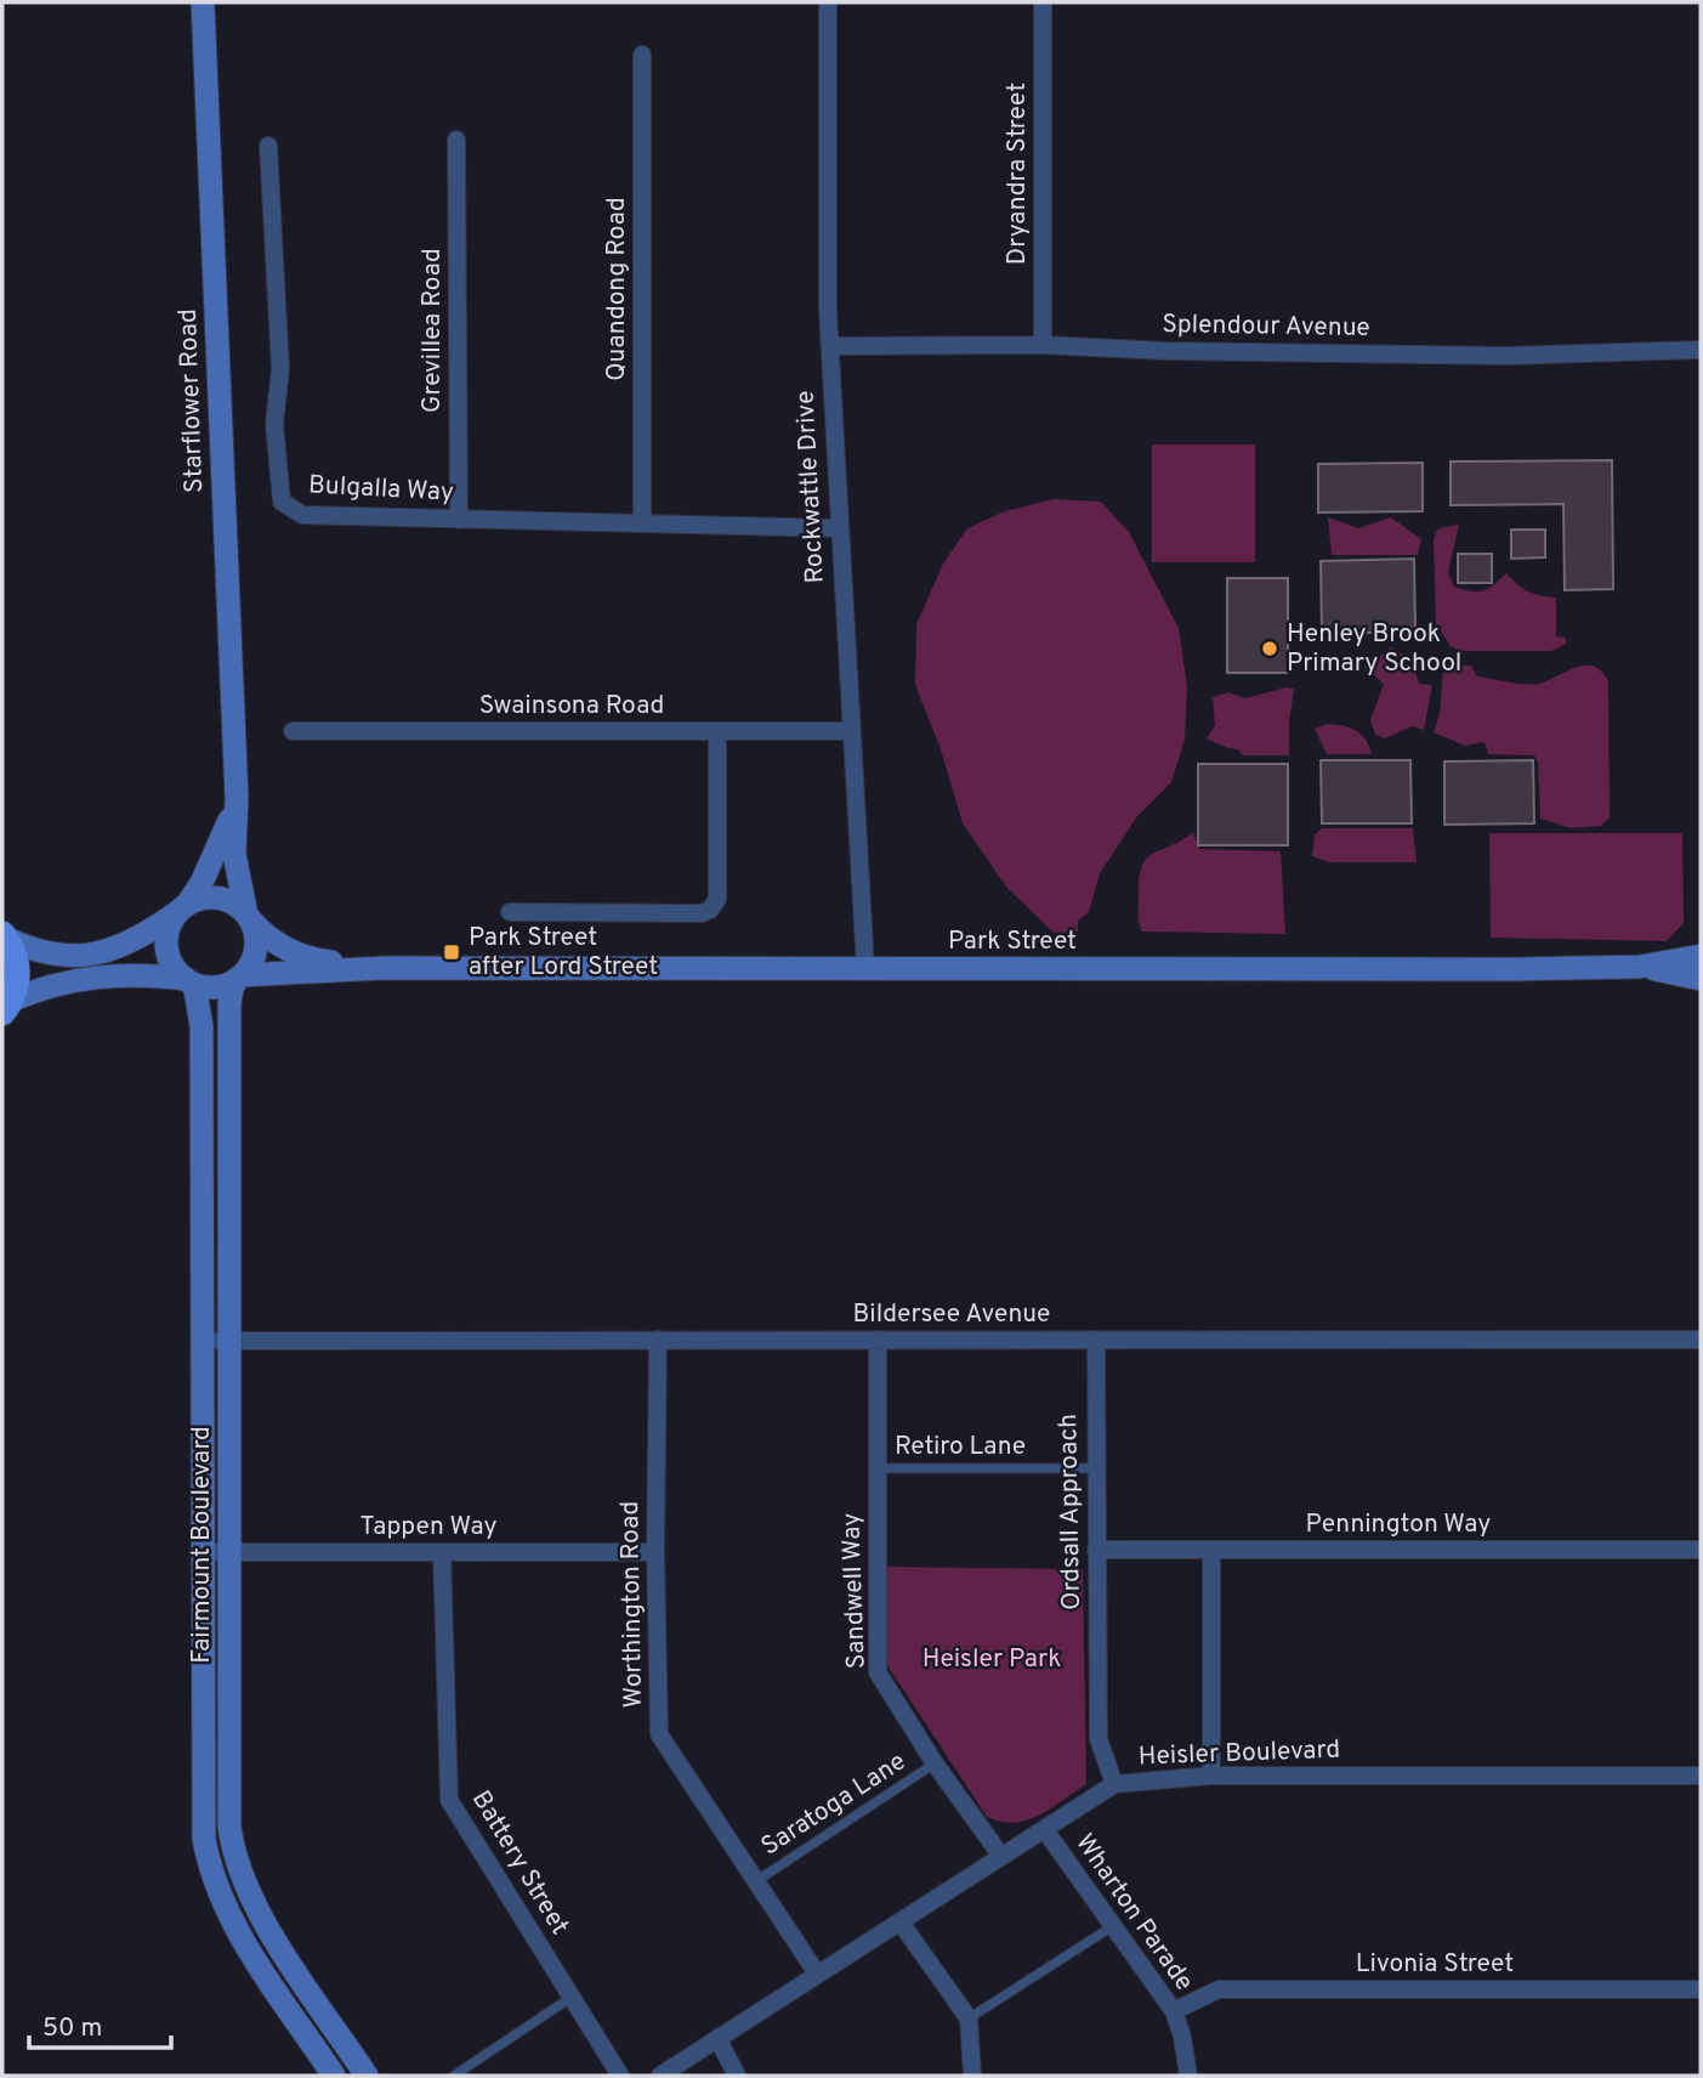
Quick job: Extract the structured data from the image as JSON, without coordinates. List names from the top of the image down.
{
  "streets": {
    "main road": ["Starflower Road", "Park Street", "Fairmount Boulevard"],
    "street": [
      "Dryandra Street",
      "Quandong Road",
      "Splendour Avenue",
      "Grevillea Road",
      "Rockwattle Drive",
      "Bulgalla Way",
      "Swainsona Road",
      "Bildersee Avenue",
      "Ordsall Approach",
      "Pennington Way",
      "Tappen Way",
      "Sandwell Way",
      "Worthington Road",
      "Heisler Boulevard",
      "Battery Street",
      "Wharton Parade",
      "Livonia Street"
    ],
    "lane": ["Retiro Lane", "Saratoga Lane"]
  },
  "crossings": [
    ["Dryandra Street", "Splendour Avenue"],
    ["Quandong Road", "Bulgalla Way"],
    ["Splendour Avenue", "Rockwattle Drive"],
    ["Grevillea Road", "Bulgalla Way"],
    ["Starflower Road", "Park Street"],
    ["Starflower Road", "Fairmount Boulevard"],
    ["Rockwattle Drive", "Bulgalla Way"],
    ["Rockwattle Drive", "Swainsona Road"],
    ["Rockwattle Drive", "Park Street"],
    ["Park Street", "Fairmount Boulevard"],
    ["Bildersee Avenue", "Ordsall Approach"],
    ["Bildersee Avenue", "Fairmount Boulevard"],
    ["Bildersee Avenue", "Sandwell Way"],
    ["Bildersee Avenue", "Worthington Road"],
    ["Retiro Lane", "Ordsall Approach"],
    ["Retiro Lane", "Sandwell Way"],
    ["Ordsall Approach", "Pennington Way"],
    ["Ordsall Approach", "Heisler Boulevard"],
    ["Tappen Way", "Fairmount Boulevard"],
    ["Tappen Way", "Worthington Road"],
    ["Tappen Way", "Battery Street"],
    ["Sandwell Way", "Heisler Boulevard"],
    ["Sandwell Way", "Saratoga Lane"],
    ["Worthington Road", "Heisler Boulevard"],
    ["Worthington Road", "Saratoga Lane"],
    ["Heisler Boulevard", "Wharton Parade"],
    ["Wharton Parade", "Livonia Street"]
  ],
  "parks": ["Heisler Park"],
  "places": {
    "other": ["Henley Brook Primary School"],
    "transit": ["Park Street after Lord Street"]
  },
  "scale_bar": "50 m"
}
